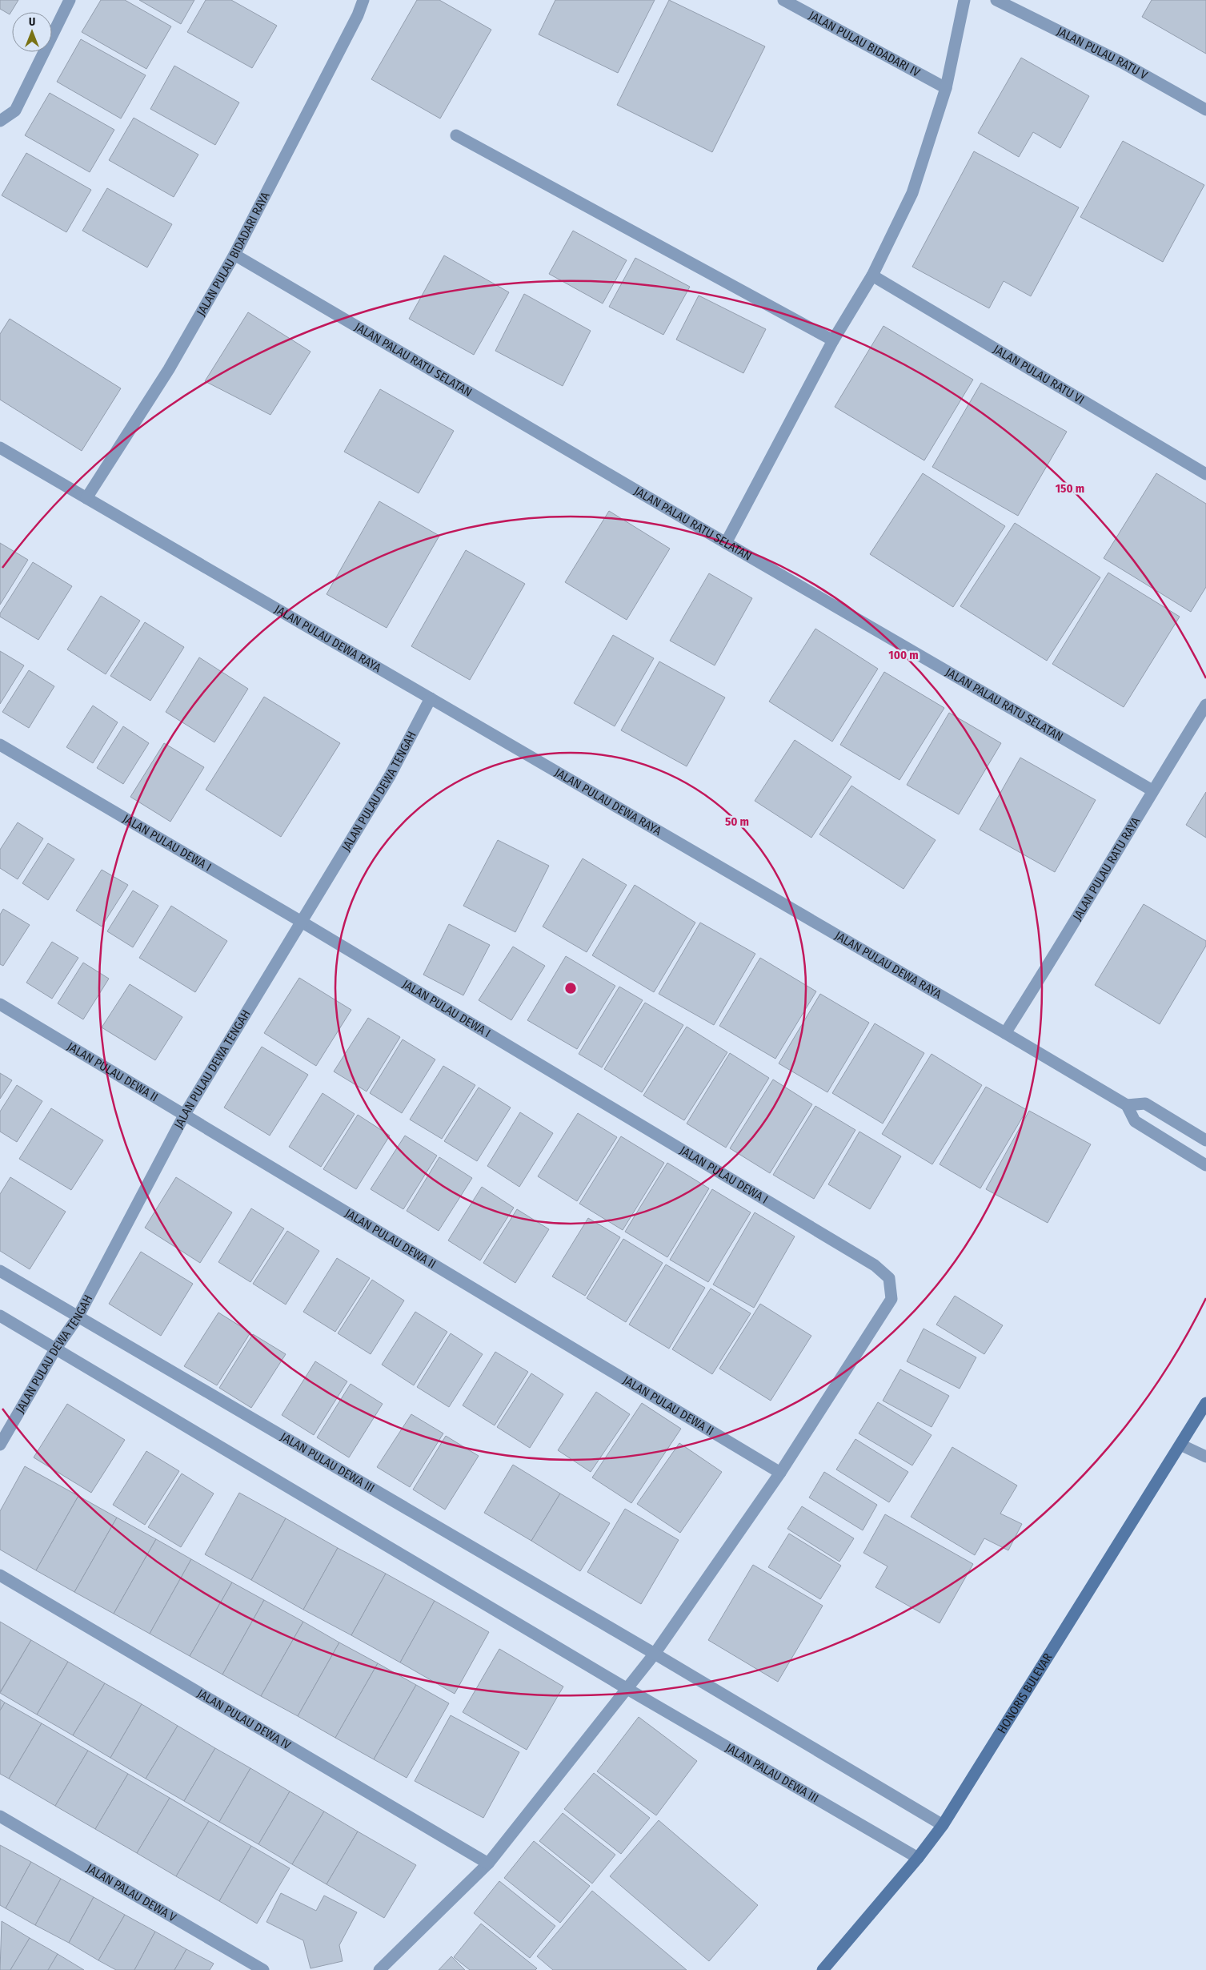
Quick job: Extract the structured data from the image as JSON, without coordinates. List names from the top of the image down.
{
  "streets": {
    "street": [
      "JALAN PULAU BIDADARI IV",
      "JALAN PULAU RATU V",
      "JALAN PULAU BIDADARI RAYA",
      "JALAN PALAU RATU SELATAN",
      "JALAN PULAU RATU VI",
      "JALAN PULAU DEWA RAYA",
      "JALAN PULAU DEWA TENGAH",
      "JALAN PULAU DEWA I",
      "JALAN PULAU RATU RAYA",
      "JALAN PULAU DEWA II",
      "JALAN PULAU DEWA III",
      "HONORIS BULEVAR",
      "JALAN PULAU DEWA IV",
      "JALAN PALAU DEWA III",
      "JALAN PALAU DEWA V"
    ]
  },
  "crossings": [
    ["JALAN PULAU BIDADARI RAYA", "JALAN PALAU RATU SELATAN"],
    ["JALAN PULAU BIDADARI RAYA", "JALAN PULAU DEWA RAYA"],
    ["JALAN PALAU RATU SELATAN", "JALAN PULAU RATU RAYA"],
    ["JALAN PULAU DEWA RAYA", "JALAN PULAU DEWA TENGAH"],
    ["JALAN PULAU DEWA RAYA", "JALAN PULAU RATU RAYA"],
    ["JALAN PULAU DEWA TENGAH", "JALAN PULAU DEWA I"],
    ["JALAN PULAU DEWA TENGAH", "JALAN PULAU DEWA II"],
    ["JALAN PULAU DEWA TENGAH", "JALAN PULAU DEWA III"],
    ["JALAN PULAU DEWA I", "JALAN PULAU DEWA II"],
    ["HONORIS BULEVAR", "JALAN PALAU DEWA III"]
  ],
  "north": "top",
  "rings": ["150 m", "100 m", "50 m"]
}
